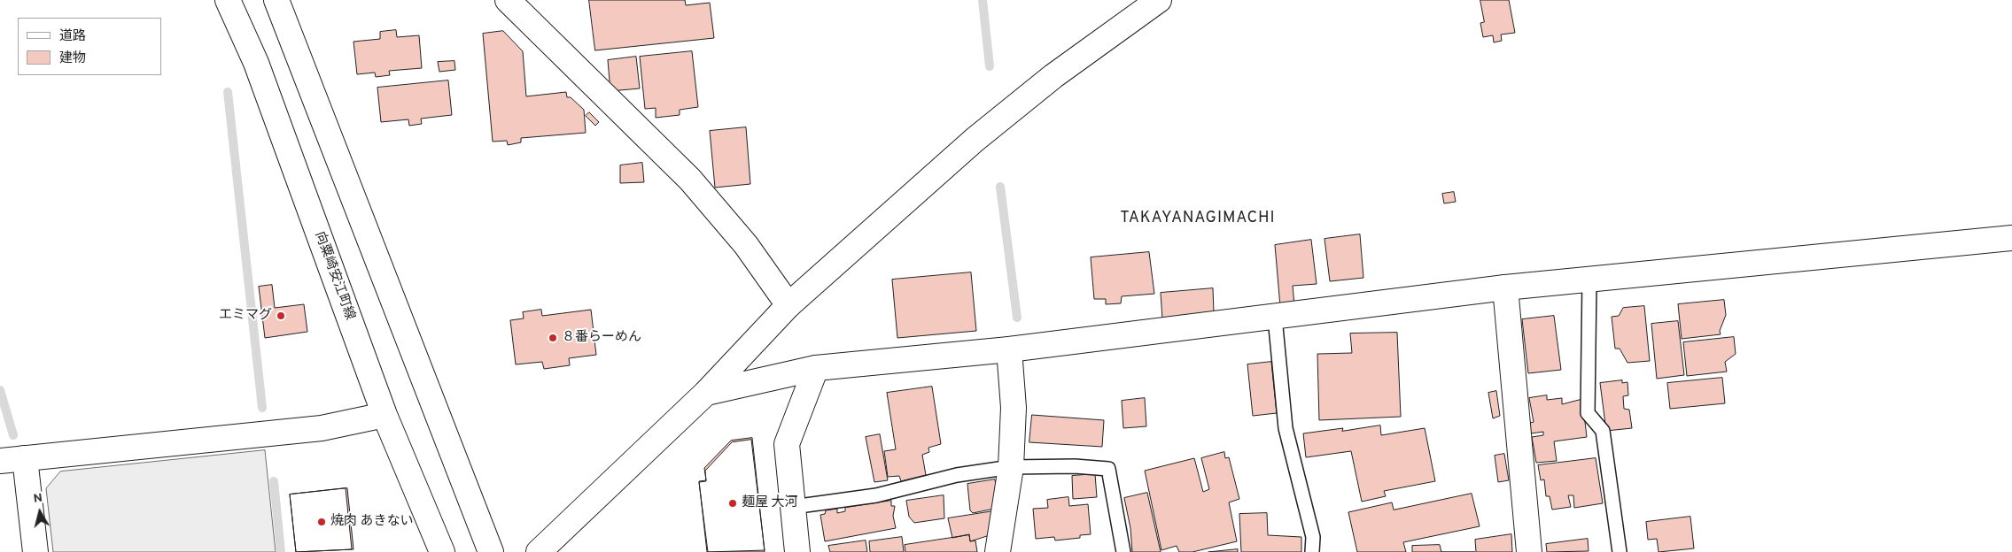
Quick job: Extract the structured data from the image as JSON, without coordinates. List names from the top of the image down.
{
  "streets": {
    "street": ["向粟崎安江町線"]
  },
  "districts": ["TAKAYANAGIMACHI"],
  "places": [
    "エミマグ",
    "８番らーめん",
    "麺屋 大河",
    "焼肉 あきない"
  ],
  "legend": ["道路", "建物"],
  "north": "top"
}
